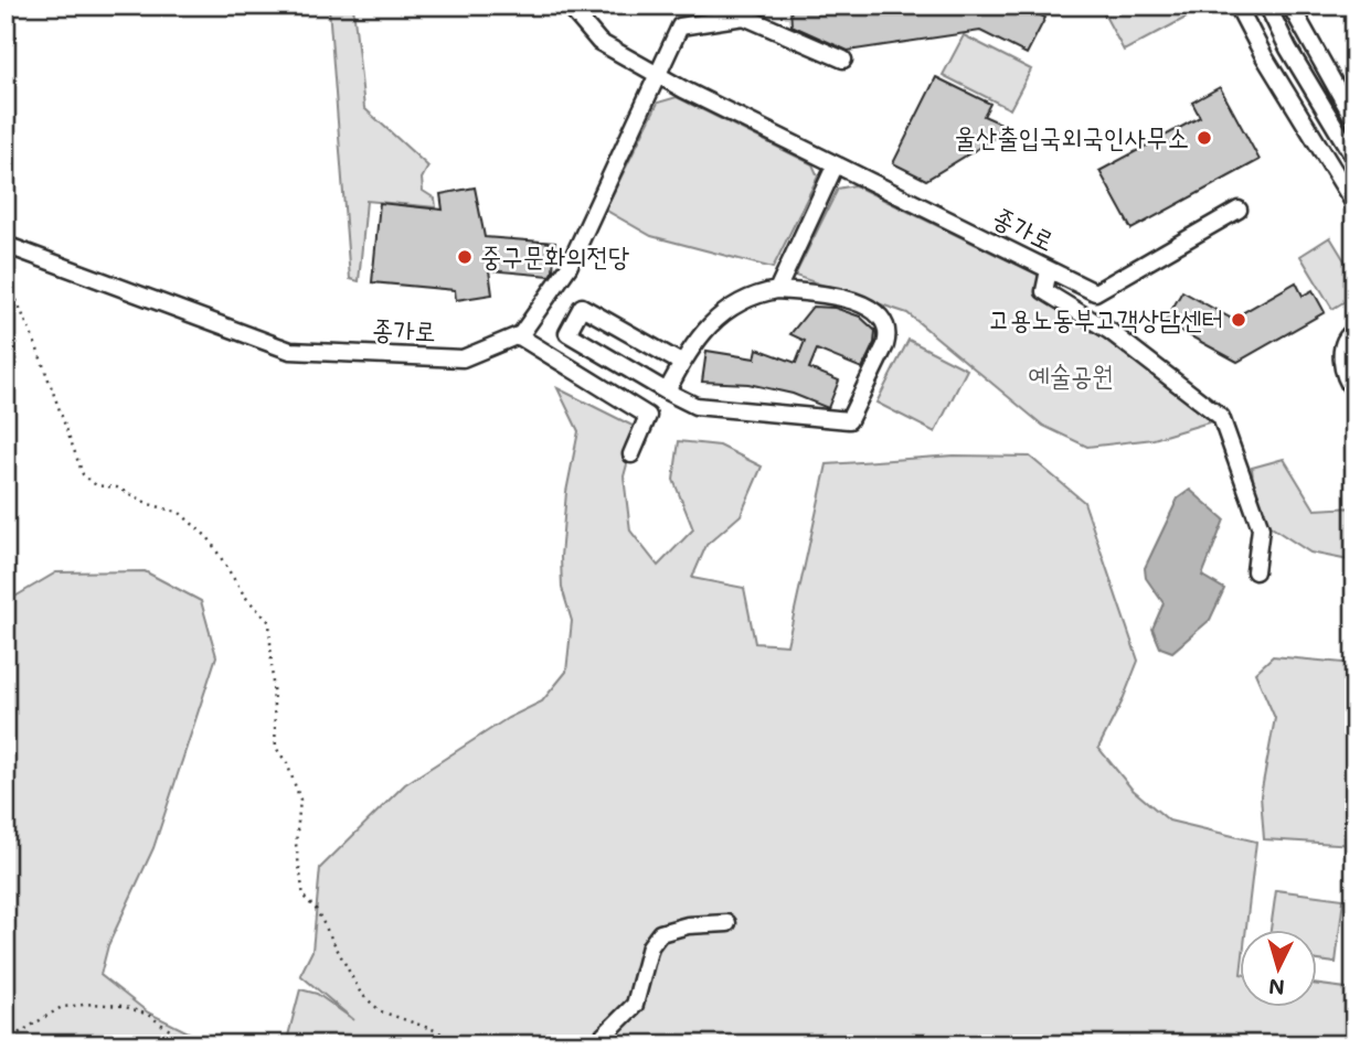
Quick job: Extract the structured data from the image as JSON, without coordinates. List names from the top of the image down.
{
  "streets": {
    "street": ["종가로"]
  },
  "parks": ["예술공원"],
  "places": ["울산출입국외국인사무소", "중구문화의전당", "고용노동부고객상담센터"],
  "north": "bottom"
}
